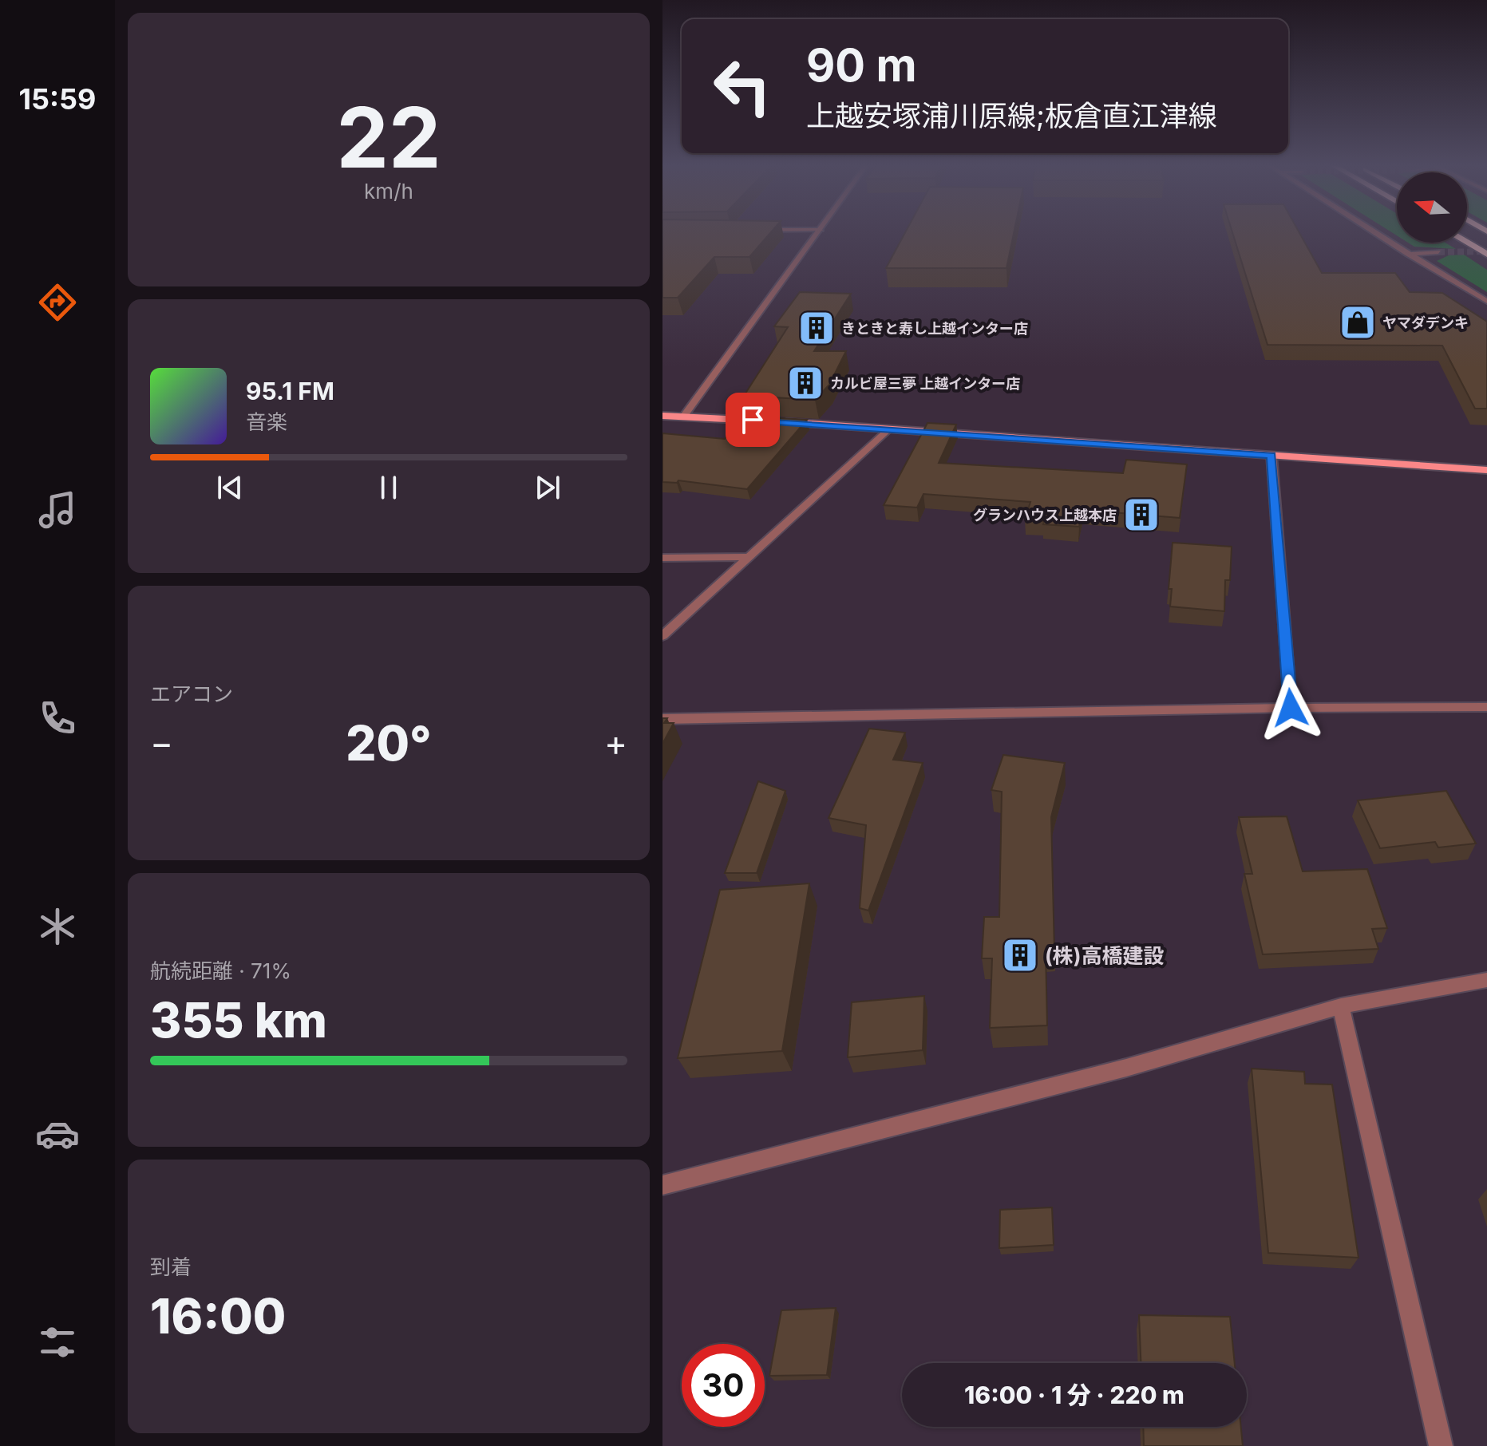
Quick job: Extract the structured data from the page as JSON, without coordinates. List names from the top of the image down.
{
  "places": {
    "shop": ["ヤマダデンキ"],
    "building": [
      "きときと寿し上越インター店",
      "カルビ屋三夢 上越インター店",
      "グランハウス上越本店",
      "(株)高橋建設"
    ]
  },
  "north": "left",
  "page": {
    "tabs": "15:59",
    "tile": [
      ["22", "km/h"],
      "エアコン",
      ["航続距離 · 71%", "355 km"],
      ["到着", "16:00"]
    ],
    "turn": ["90 m", "上越安塚浦川原線;板倉直江津線"],
    "song": ["95.1 FM", "音楽"],
    "heat": ["−", "20°", "+"],
    "limit": "30",
    "trip": "16:00 · 1 分 · 220 m"
  }
}
